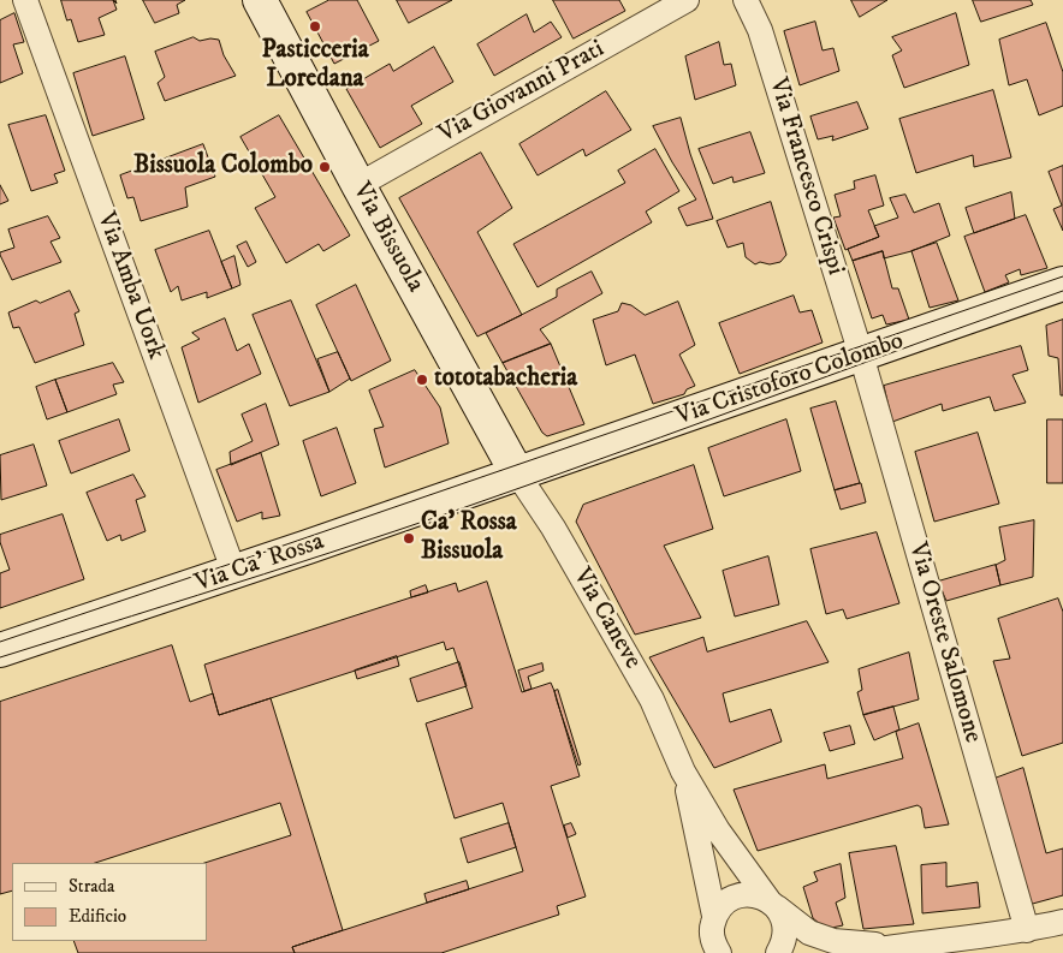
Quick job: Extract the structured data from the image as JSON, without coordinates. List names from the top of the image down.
{
  "streets": {
    "street": [
      "Via Giovanni Prati",
      "Via Francesco Crispi",
      "Via Bissuola",
      "Via Amba Uork",
      "Via Cristoforo Colombo",
      "Via Ca' Rossa",
      "Via Caneve",
      "Via Oreste Salomone"
    ]
  },
  "crossings": [
    ["Via Giovanni Prati", "Via Bissuola"],
    ["Via Francesco Crispi", "Via Cristoforo Colombo"],
    ["Via Francesco Crispi", "Via Oreste Salomone"],
    ["Via Bissuola", "Via Cristoforo Colombo"],
    ["Via Bissuola", "Via Ca' Rossa"],
    ["Via Bissuola", "Via Caneve"],
    ["Via Amba Uork", "Via Ca' Rossa"],
    ["Via Cristoforo Colombo", "Via Ca' Rossa"],
    ["Via Cristoforo Colombo", "Via Caneve"],
    ["Via Cristoforo Colombo", "Via Oreste Salomone"],
    ["Via Ca' Rossa", "Via Caneve"],
    ["Via Caneve", "Via Oreste Salomone"]
  ],
  "places": [
    "Pasticceria Loredana",
    "Bissuola Colombo",
    "tototabacheria",
    "Ca' Rossa Bissuola"
  ],
  "legend": ["Strada", "Edificio"]
}
